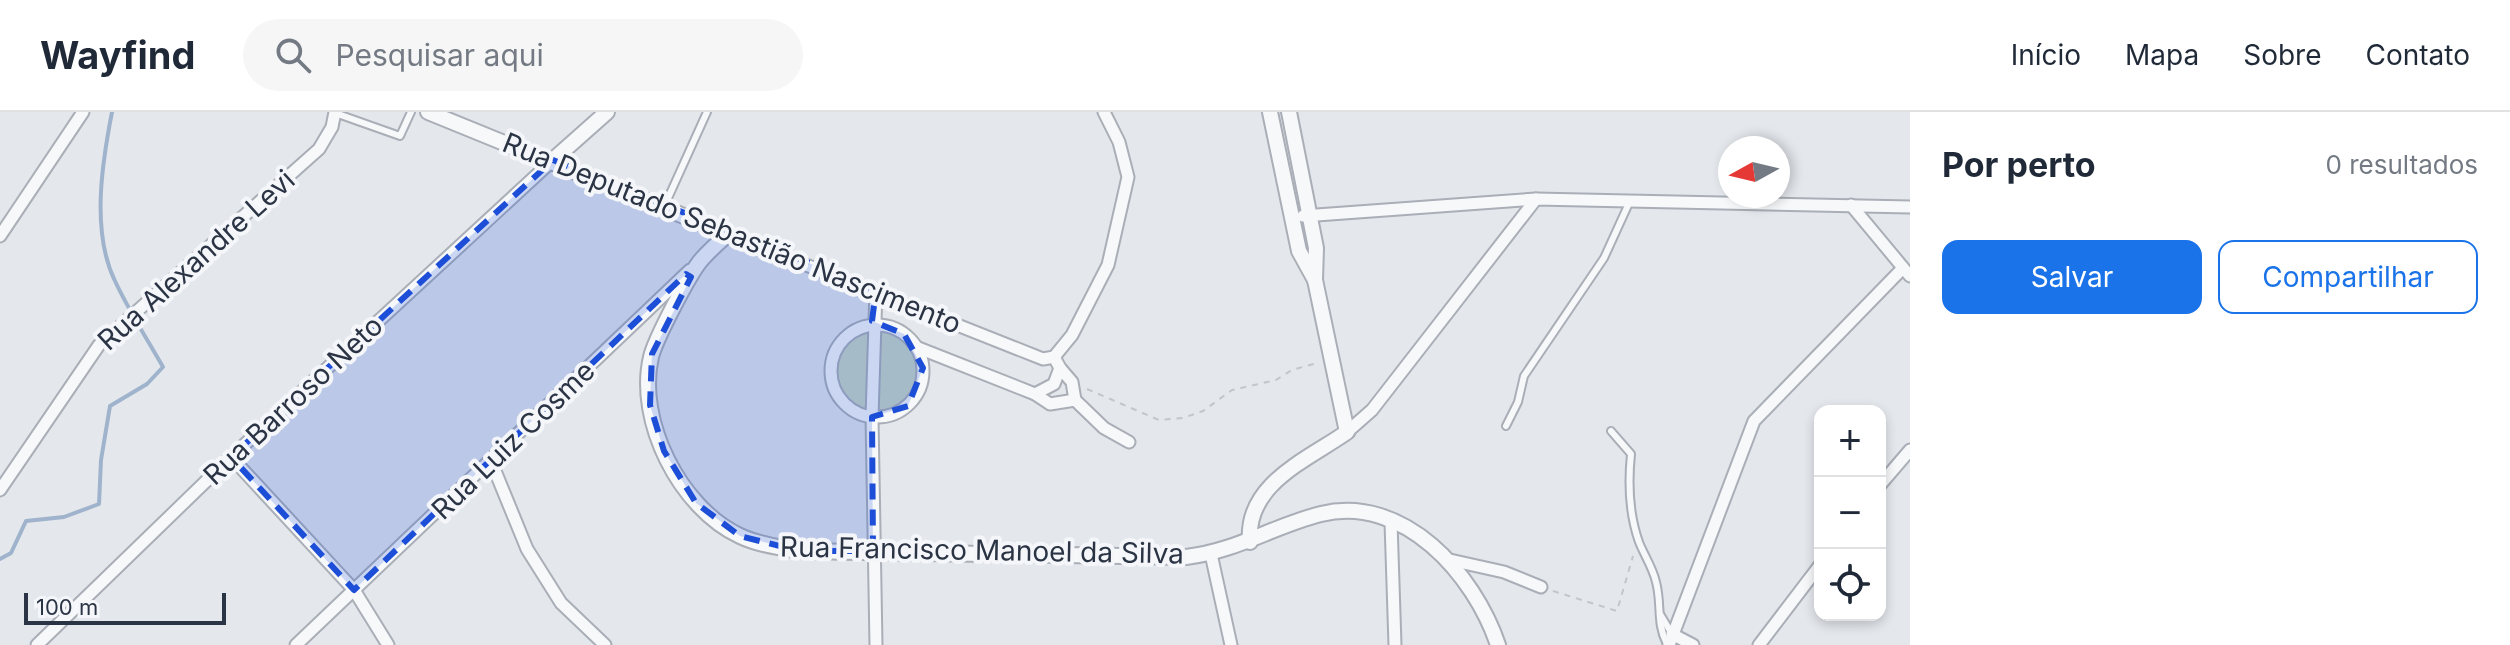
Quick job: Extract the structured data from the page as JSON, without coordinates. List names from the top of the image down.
{
  "streets": {
    "street": [
      "Rua Deputado Sebastião Nascimento",
      "Rua Alexandre Levi",
      "Rua Barroso Neto",
      "Rua Luiz Cosme",
      "Rua Francisco Manoel da Silva"
    ]
  },
  "crossings": [
    ["Rua Deputado Sebastião Nascimento", "Rua Barroso Neto"],
    ["Rua Deputado Sebastião Nascimento", "Rua Luiz Cosme"],
    ["Rua Luiz Cosme", "Rua Francisco Manoel da Silva"]
  ],
  "scale_bar": "100 m",
  "north": "left",
  "page": {
    "header": "Wayfind",
    "search": "Pesquisar aqui",
    "nav": [
      "Início",
      "Mapa",
      "Sobre",
      "Contato"
    ],
    "heading": ["Por perto", "0 resultados"],
    "buttons": ["Salvar", "Compartilhar"],
    "map_buttons": ["+", "−"],
    "scale": "100 m"
  }
}
